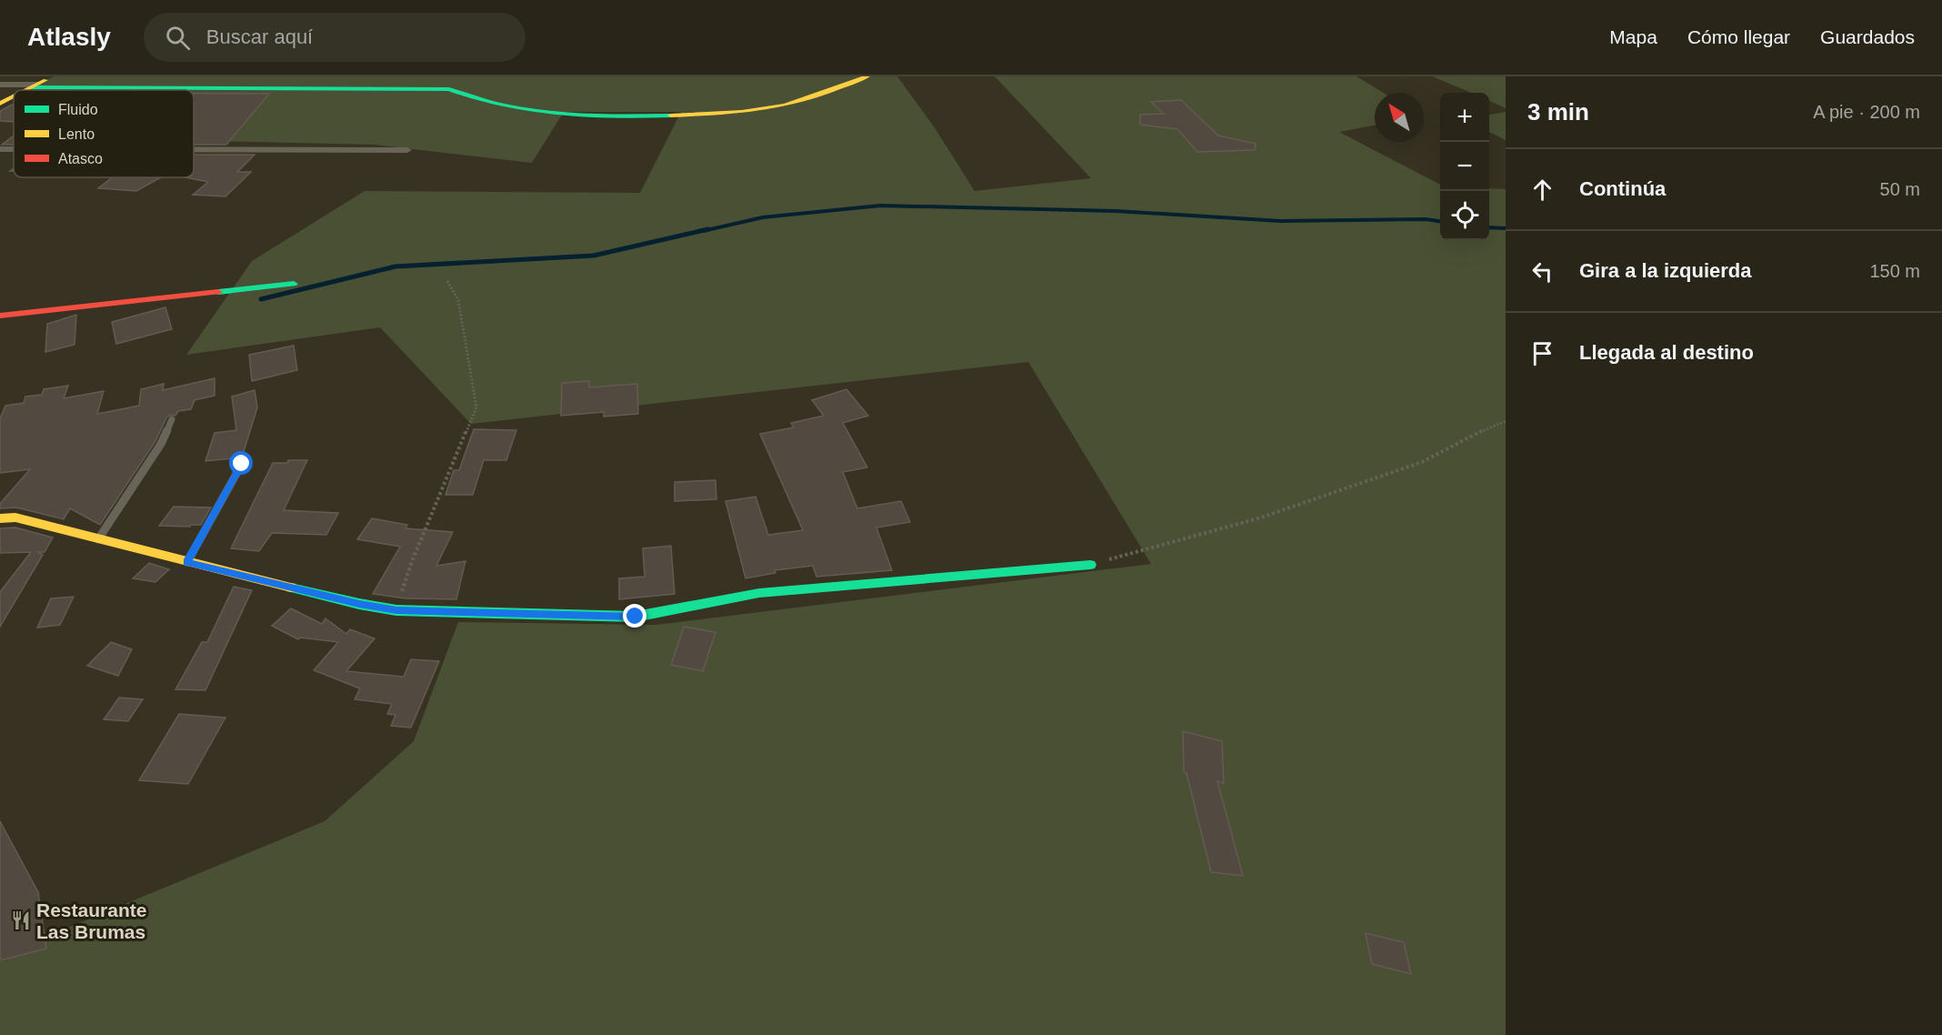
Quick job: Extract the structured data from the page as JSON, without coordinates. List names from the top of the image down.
{
  "places": {
    "restaurant": ["Restaurante Las Brumas"]
  },
  "legend": ["Fluido", "Lento", "Atasco"],
  "north": "top left",
  "page": {
    "header": "Atlasly",
    "search": "Buscar aquí",
    "nav": ["Mapa", "Cómo llegar", "Guardados"],
    "heading": ["3 min", "A pie · 200 m"],
    "map_buttons": ["+", "−"],
    "list": [
      ["Continúa", "50 m"],
      ["Gira a la izquierda", "150 m"],
      "Llegada al destino"
    ]
  }
}
